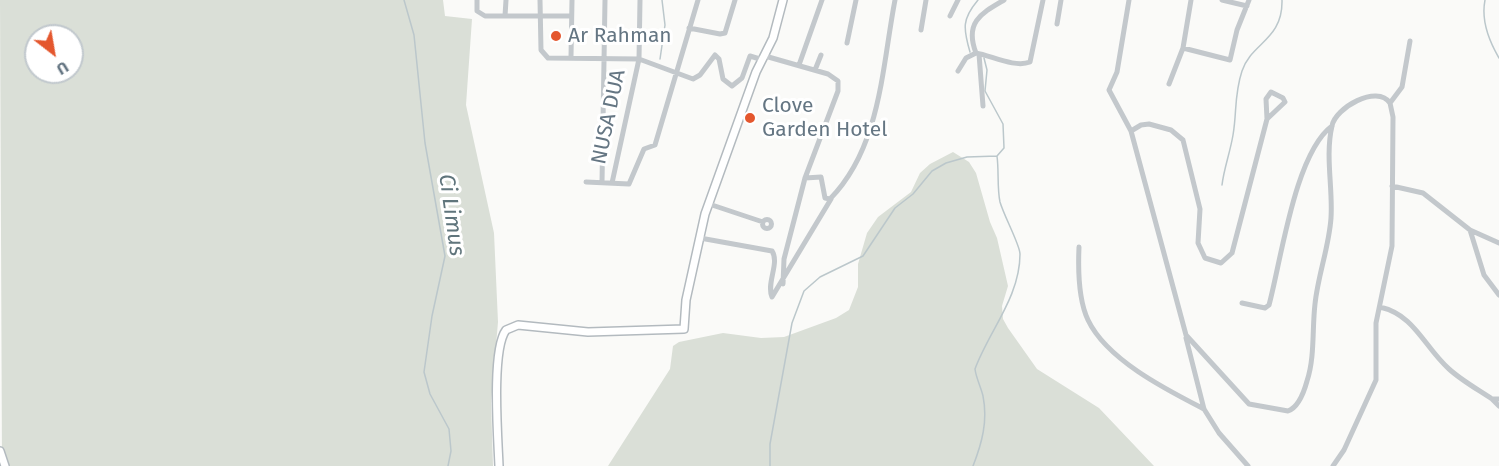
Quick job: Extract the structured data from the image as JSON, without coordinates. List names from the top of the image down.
{
  "streets": {
    "street": ["NUSA DUA"]
  },
  "water": ["Ci Limus"],
  "places": ["Ar Rahman", "Clove Garden Hotel"],
  "north": "bottom right"
}
